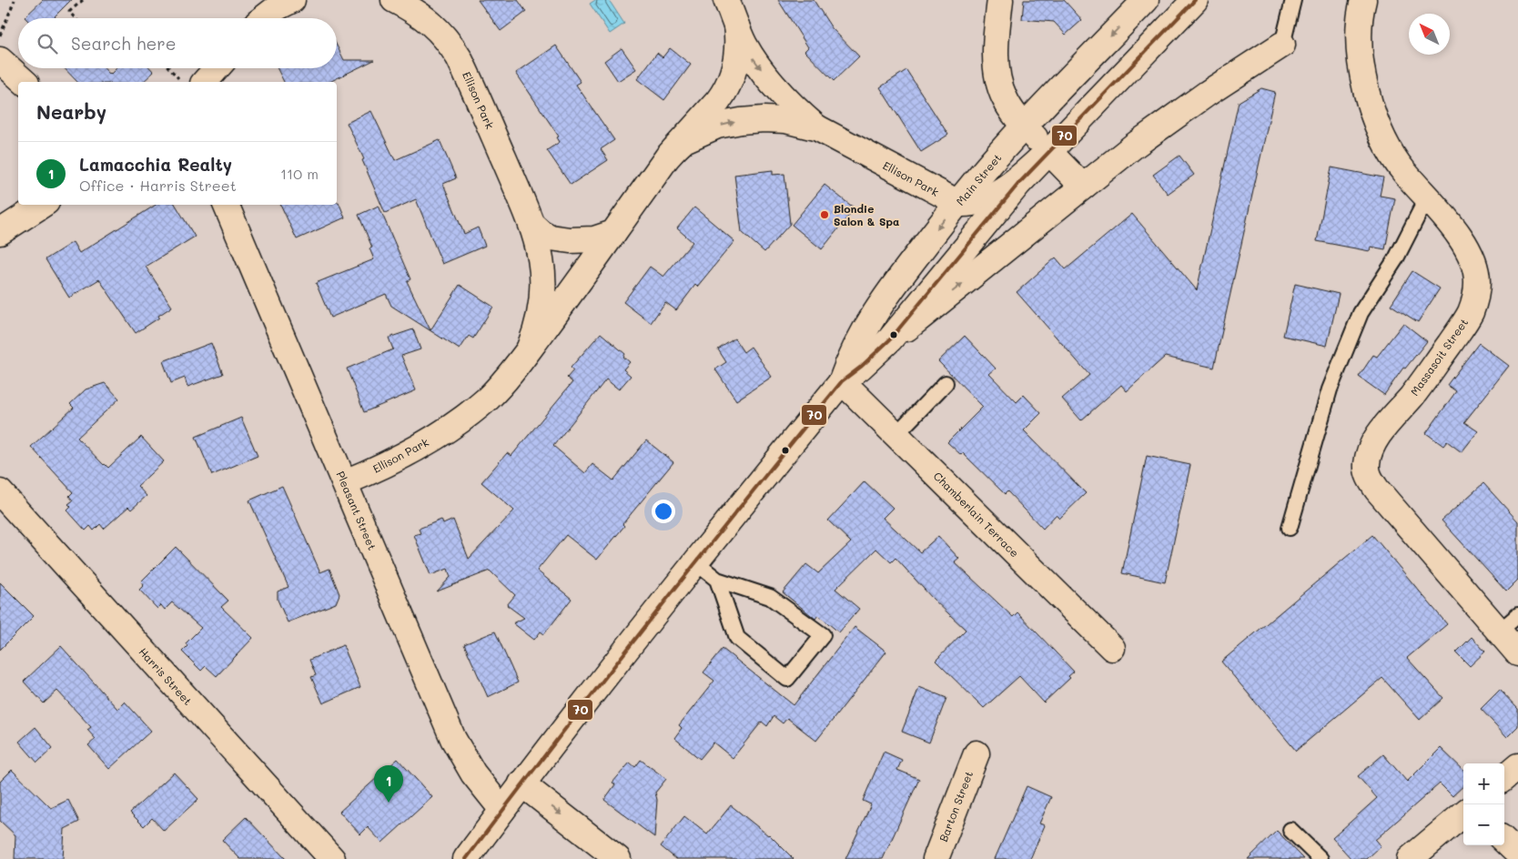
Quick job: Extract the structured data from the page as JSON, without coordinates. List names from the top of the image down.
{
  "streets": {
    "street": [
      "Ellison Park",
      "Main Street",
      "Massasoit Street",
      "Pleasant Street",
      "Chamberlain Terrace",
      "Harris Street",
      "Barton Street"
    ]
  },
  "crossings": [
    ["Ellison Park", "Main Street"],
    ["Ellison Park", "Pleasant Street"],
    ["Main Street", "Pleasant Street"],
    ["Main Street", "Chamberlain Terrace"]
  ],
  "places": ["Blondie Salon & Spa"],
  "lines": ["transit line 70"],
  "north": "top left",
  "page": {
    "search": "Search here",
    "heading": "Nearby",
    "list": [
      {
        "mark": "1",
        "name": "Lamacchia Realty",
        "note": "Office · Harris Street",
        "value": "110 m"
      }
    ],
    "map_buttons": ["+", "−"],
    "pins": "1"
  }
}
